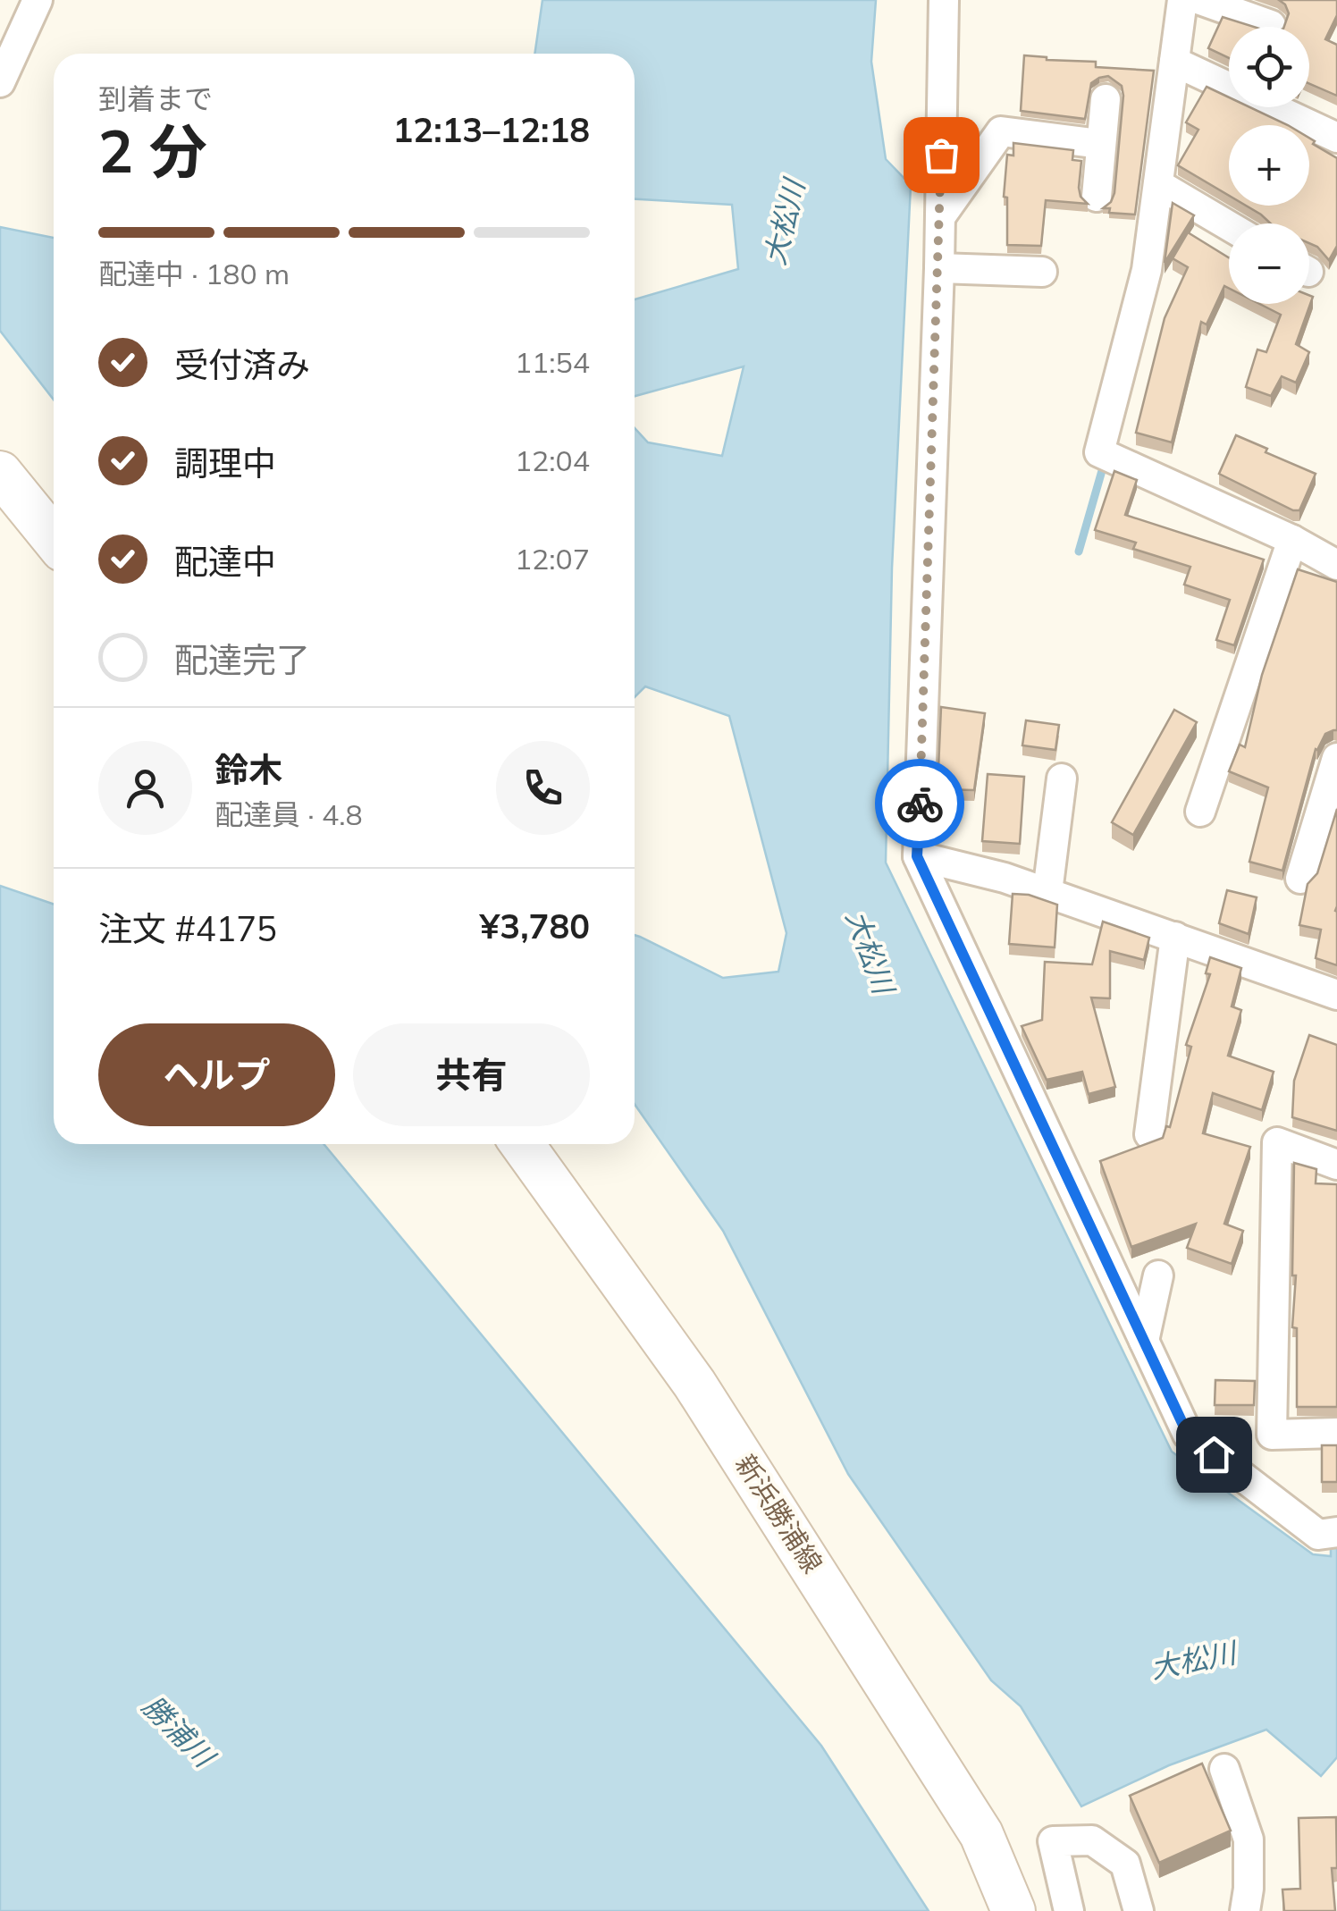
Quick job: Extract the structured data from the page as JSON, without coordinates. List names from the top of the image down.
{
  "streets": {
    "main road": ["新浜勝浦線"]
  },
  "water": ["大松川", "勝浦川"],
  "page": {
    "map_buttons": ["+", "−"],
    "heading": ["2 分", "到着まで", "12:13–12:18"],
    "panel": [
      "鈴木",
      "配達員 · 4.8",
      "注文 #4175",
      "¥3,780"
    ],
    "bar": "配達中 · 180 m",
    "list": [
      ["受付済み", "11:54"],
      ["調理中", "12:04"],
      ["配達中", "12:07"],
      "配達完了"
    ],
    "buttons": ["ヘルプ", "共有"]
  }
}
